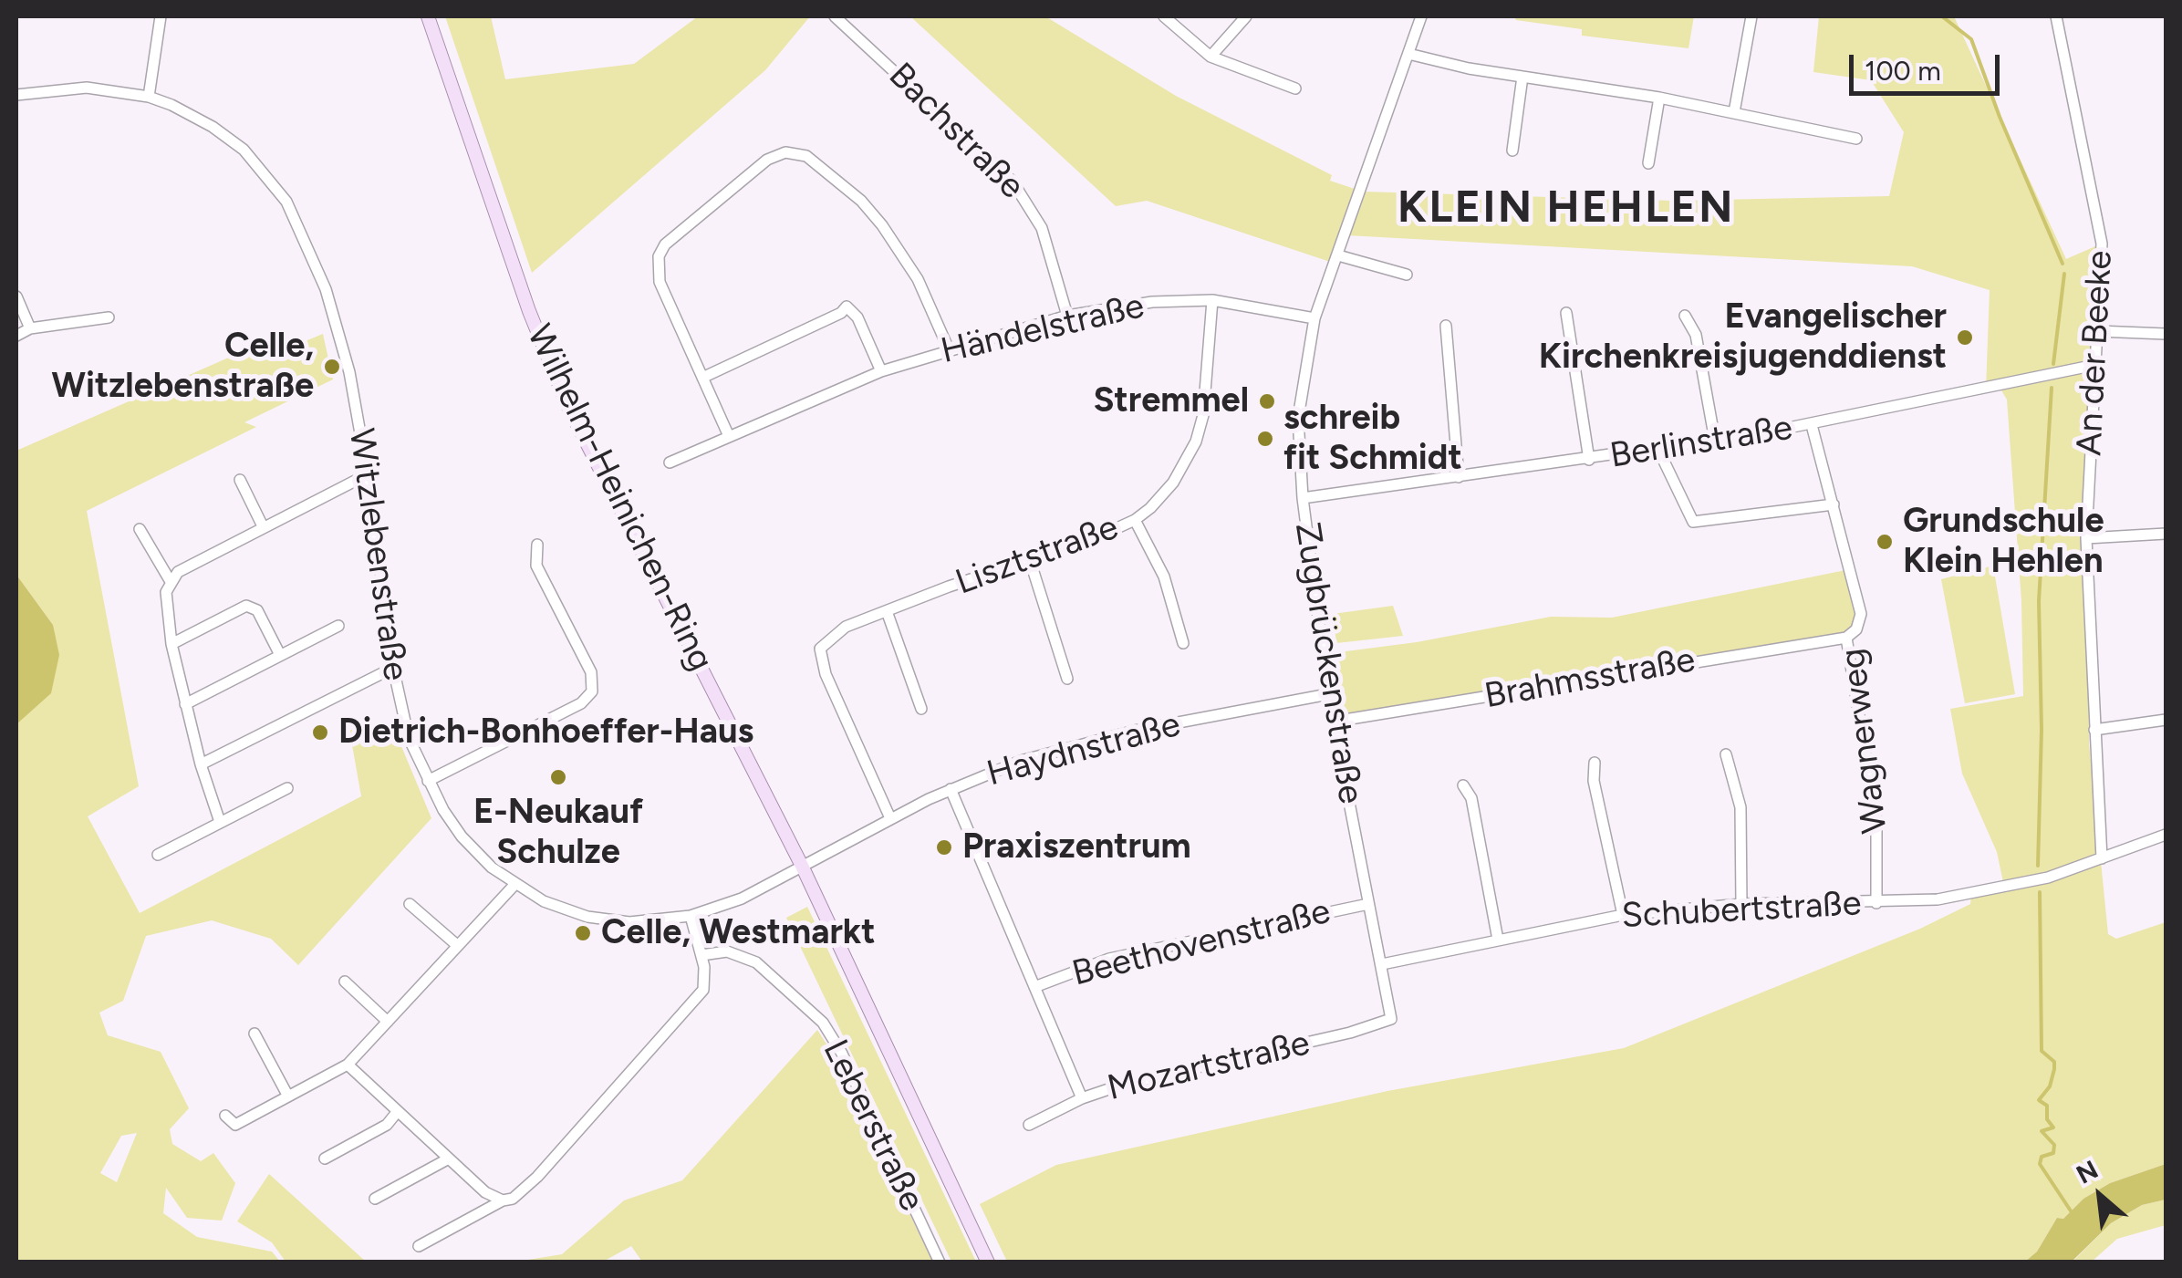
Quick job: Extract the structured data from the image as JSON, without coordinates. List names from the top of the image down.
{
  "streets": {
    "main road": ["Wilhelm-Heinichen-Ring"],
    "street": [
      "Bachstraße",
      "Händelstraße",
      "An der Beeke",
      "Berlinstraße",
      "Witzlebenstraße",
      "Lisztstraße",
      "Zugbrückenstraße",
      "Brahmsstraße",
      "Wagnerweg",
      "Haydnstraße",
      "Schubertstraße",
      "Beethovenstraße",
      "Mozartstraße",
      "Leberstraße"
    ]
  },
  "crossings": [
    ["Bachstraße", "Händelstraße"],
    ["Händelstraße", "Lisztstraße"],
    ["Händelstraße", "Zugbrückenstraße"],
    ["An der Beeke", "Berlinstraße"],
    ["An der Beeke", "Schubertstraße"],
    ["Berlinstraße", "Zugbrückenstraße"],
    ["Berlinstraße", "Wagnerweg"],
    ["Wilhelm-Heinichen-Ring", "Witzlebenstraße"],
    ["Wilhelm-Heinichen-Ring", "Haydnstraße"],
    ["Witzlebenstraße", "Haydnstraße"],
    ["Lisztstraße", "Haydnstraße"],
    ["Zugbrückenstraße", "Brahmsstraße"],
    ["Zugbrückenstraße", "Haydnstraße"],
    ["Zugbrückenstraße", "Schubertstraße"],
    ["Zugbrückenstraße", "Beethovenstraße"],
    ["Zugbrückenstraße", "Mozartstraße"],
    ["Brahmsstraße", "Wagnerweg"],
    ["Wagnerweg", "Schubertstraße"]
  ],
  "districts": ["KLEIN HEHLEN"],
  "places": [
    "Evangelischer Kirchenkreisjugenddienst",
    "Celle, Witzlebenstraße",
    "Stremmel",
    "schreib fit Schmidt",
    "Grundschule Klein Hehlen",
    "Dietrich-Bonhoeffer-Haus",
    "E-Neukauf Schulze",
    "Praxiszentrum",
    "Celle, Westmarkt"
  ],
  "scale_bar": "100 m",
  "north": "top left"
}
